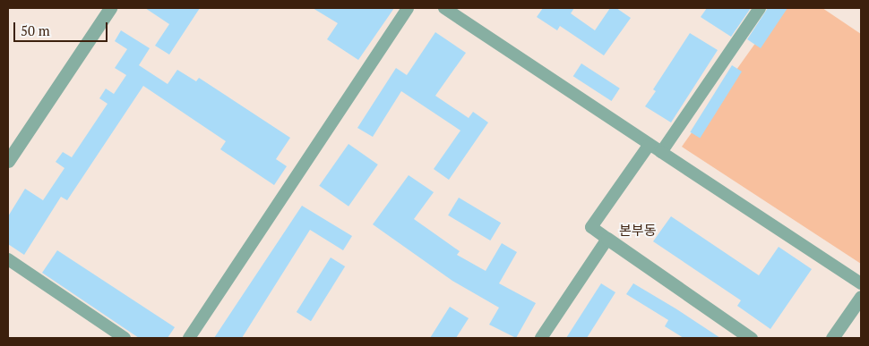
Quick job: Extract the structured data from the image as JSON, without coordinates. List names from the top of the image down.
{
  "districts": ["본부동"],
  "scale_bar": "50 m"
}
